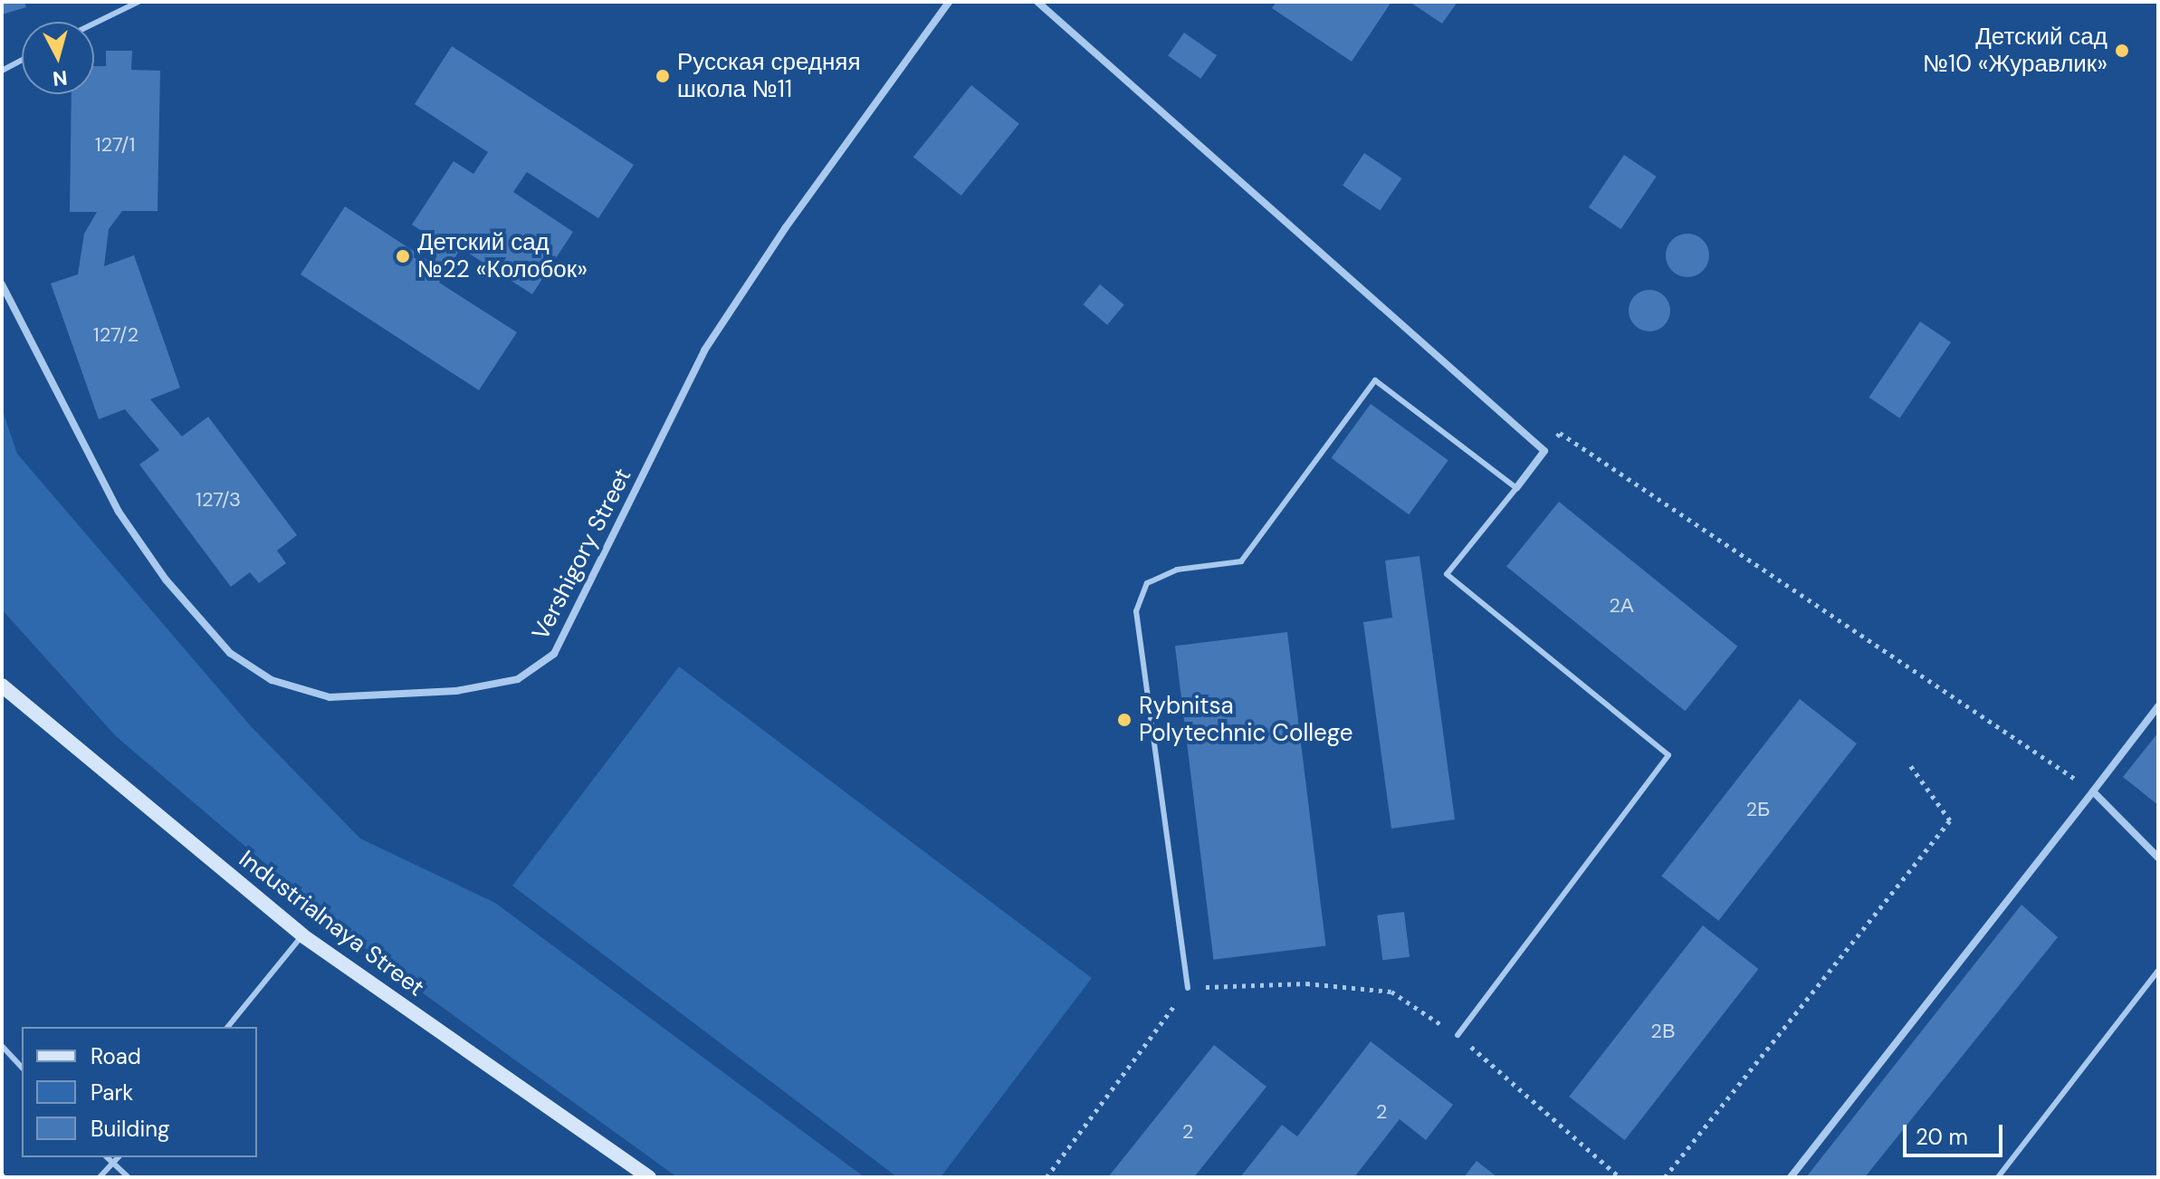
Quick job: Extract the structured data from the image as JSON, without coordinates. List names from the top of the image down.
{
  "streets": {
    "main road": ["Industrialnaya Street"],
    "street": ["Vershigory Street"]
  },
  "places": [
    "Детский сад №10 «Журавлик»",
    "Русская средняя школа №11",
    "Детский сад №22 «Колобок»",
    "Rybnitsa Polytechnic College"
  ],
  "house_numbers": [
    "127/1",
    "127/2",
    "127/3",
    "2А",
    "2Б",
    "2В",
    "2",
    "2"
  ],
  "legend": ["Road", "Park", "Building"],
  "scale_bar": "20 m",
  "north": "bottom"
}
